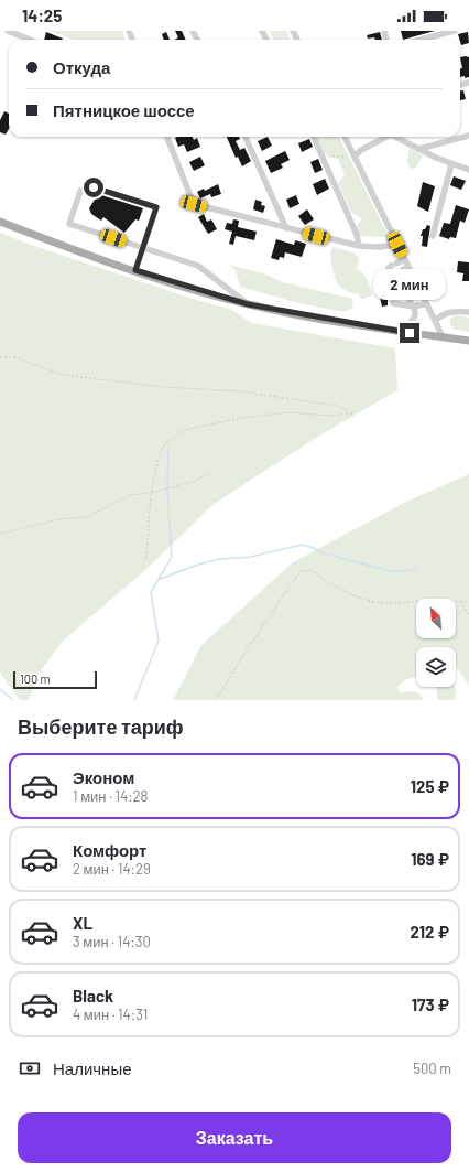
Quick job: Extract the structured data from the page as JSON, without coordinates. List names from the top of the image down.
{
  "scale_bar": "100 m",
  "north": "top left",
  "page": {
    "status": "14:25",
    "banner": ["Откуда", "Пятницкое шоссе"],
    "bubble": "2 мин",
    "scale": "100 m",
    "heading": "Выберите тариф",
    "list": [
      {
        "name": "Эконом",
        "note": "1 мин · 14:28",
        "value": "125 ₽"
      },
      {
        "name": "Комфорт",
        "note": "2 мин · 14:29",
        "value": "169 ₽"
      },
      {
        "name": "XL",
        "note": "3 мин · 14:30",
        "value": "212 ₽"
      },
      {
        "name": "Black",
        "note": "4 мин · 14:31",
        "value": "173 ₽"
      }
    ],
    "pay": ["Наличные", "500 m"],
    "buttons": "Заказать"
  }
}
